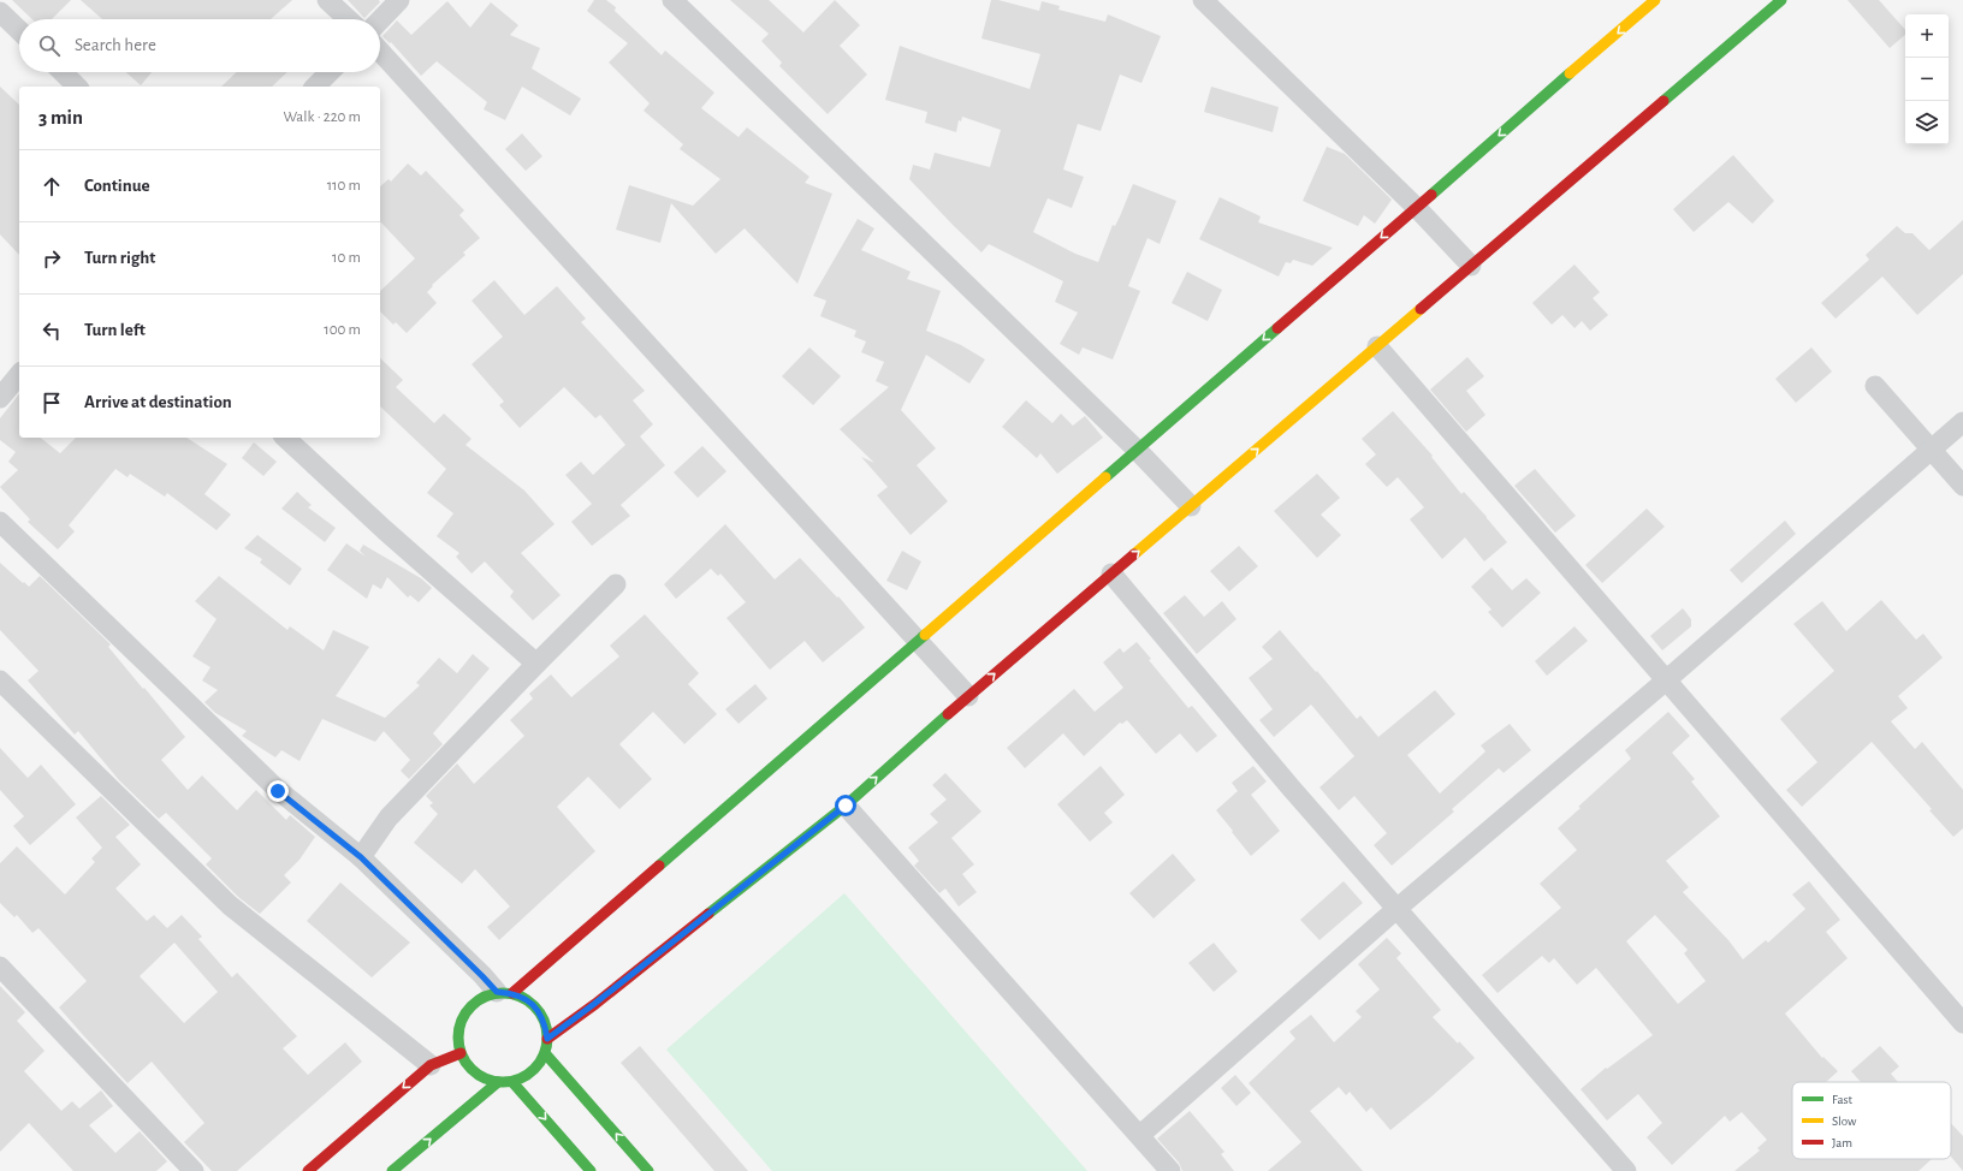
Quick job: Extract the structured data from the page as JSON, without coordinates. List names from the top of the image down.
{
  "legend": ["Fast", "Slow", "Jam"],
  "page": {
    "map_buttons": ["+", "−"],
    "search": "Search here",
    "heading": ["3 min", "Walk · 220 m"],
    "list": [
      ["Continue", "110 m"],
      ["Turn right", "10 m"],
      ["Turn left", "100 m"],
      "Arrive at destination"
    ]
  }
}
